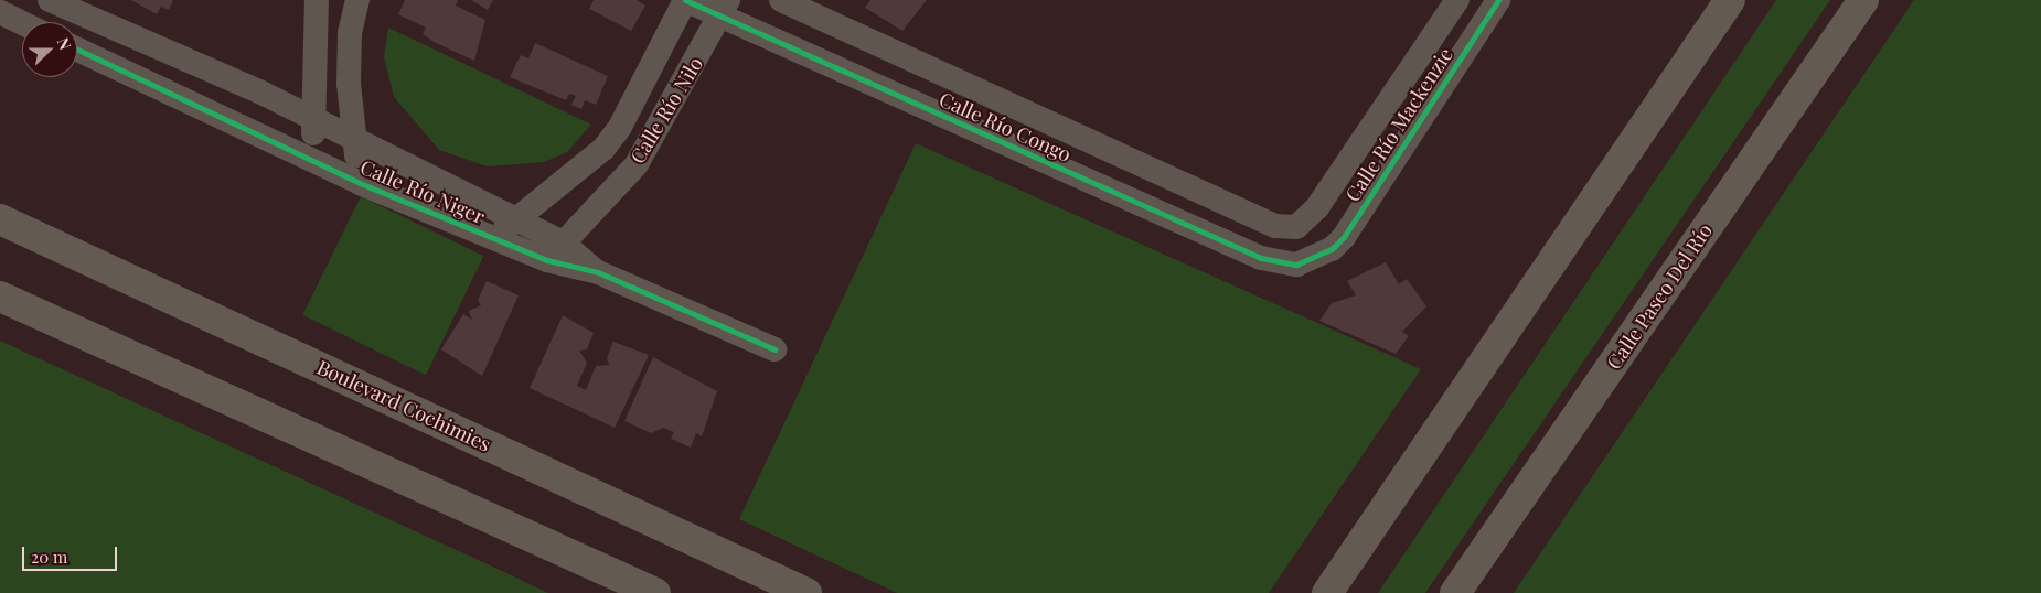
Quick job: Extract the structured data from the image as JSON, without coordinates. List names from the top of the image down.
{
  "streets": {
    "main road": ["Calle Paseo Del Río", "Boulevard Cochimies"],
    "street": [
      "Calle Río Nilo",
      "Calle Río Mackenzie",
      "Calle Río Congo",
      "Calle Río Niger"
    ]
  },
  "crossings": [
    ["Calle Río Nilo", "Calle Río Congo"],
    ["Calle Río Nilo", "Calle Río Niger"],
    ["Calle Río Mackenzie", "Calle Río Congo"]
  ],
  "scale_bar": "20 m",
  "north": "right"
}
